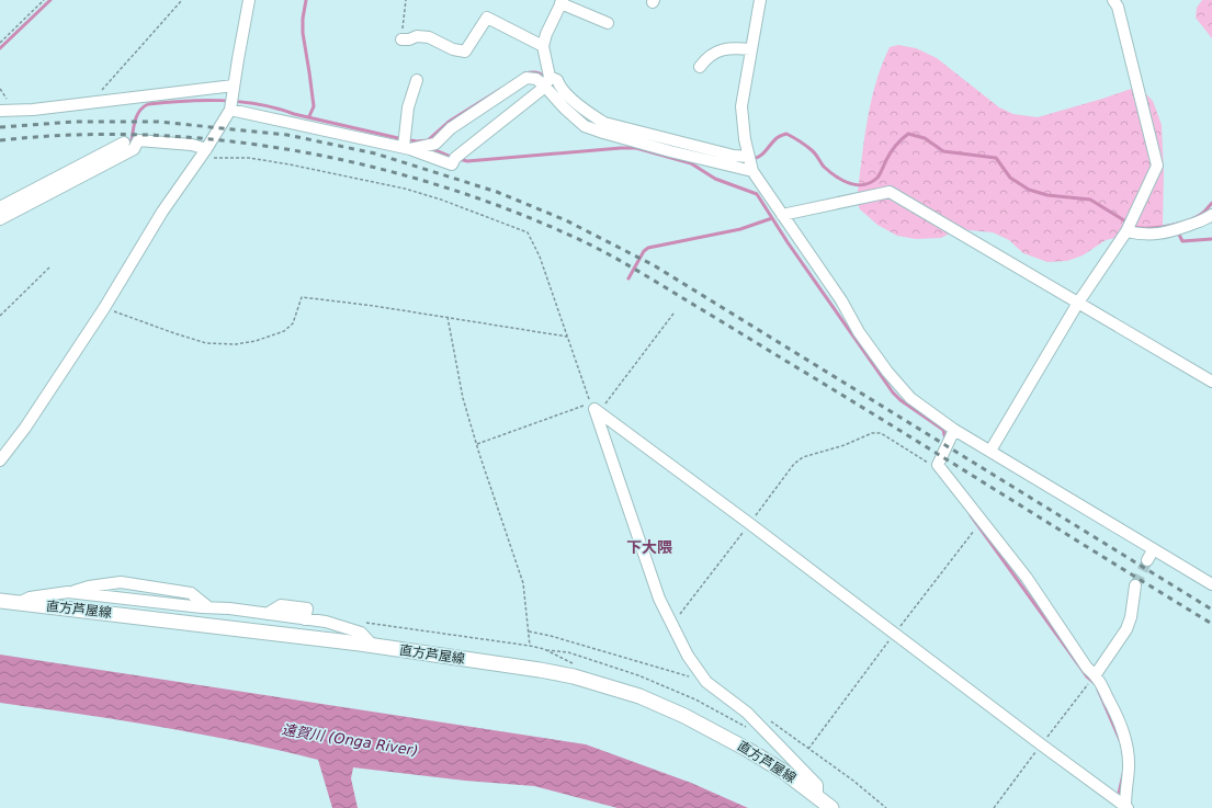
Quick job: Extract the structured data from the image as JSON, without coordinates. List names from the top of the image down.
{
  "streets": {
    "main road": ["直方芦屋線"]
  },
  "districts": ["下大隈"],
  "water": ["遠賀川 (Onga River)"]
}
